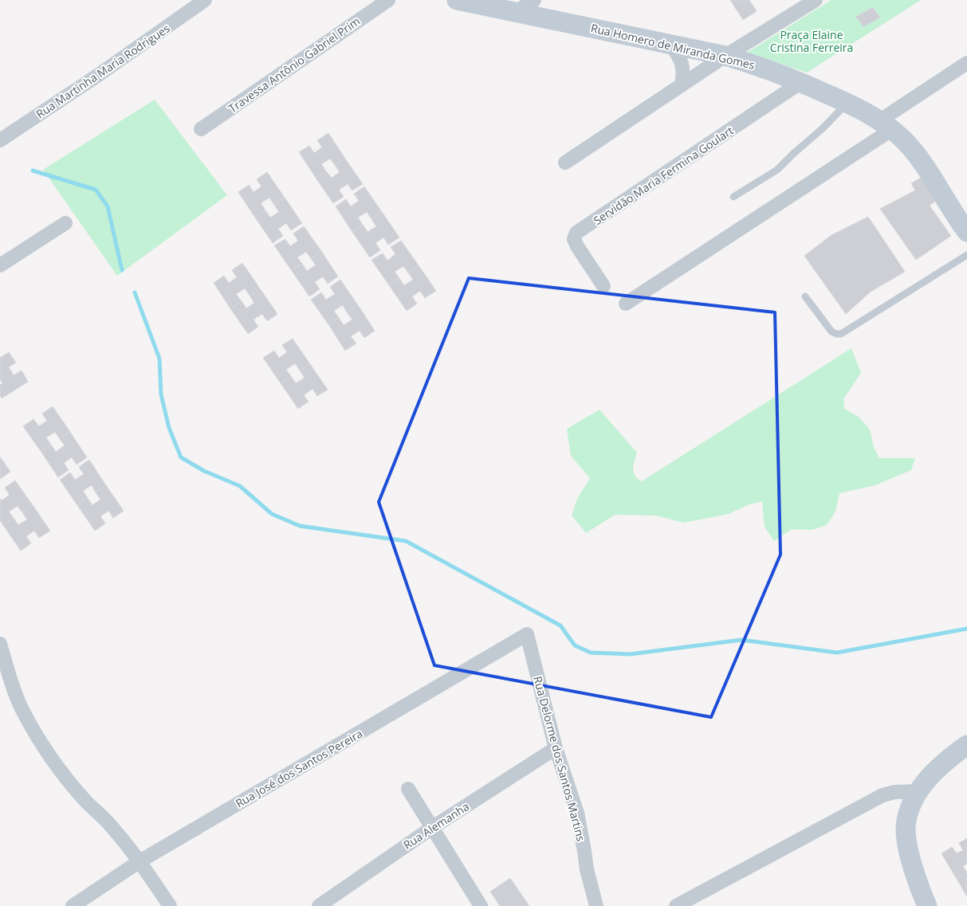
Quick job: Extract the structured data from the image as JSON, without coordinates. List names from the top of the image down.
{
  "streets": {
    "street": [
      "Rua Homero de Miranda Gomes",
      "Travessa Antônio Gabriel Prim",
      "Rua Martinha Maria Rodrigues",
      "Servidão Maria Fermina Goulart",
      "Rua Delorme dos Santos Martins",
      "Rua José dos Santos Pereira",
      "Rua Alemanha"
    ]
  },
  "crossings": [
    ["Rua Homero de Miranda Gomes", "Servidão Maria Fermina Goulart"],
    ["Rua Delorme dos Santos Martins", "Rua José dos Santos Pereira"],
    ["Rua Delorme dos Santos Martins", "Rua Alemanha"]
  ],
  "parks": ["Praça Elaine Cristina Ferreira"]
}
